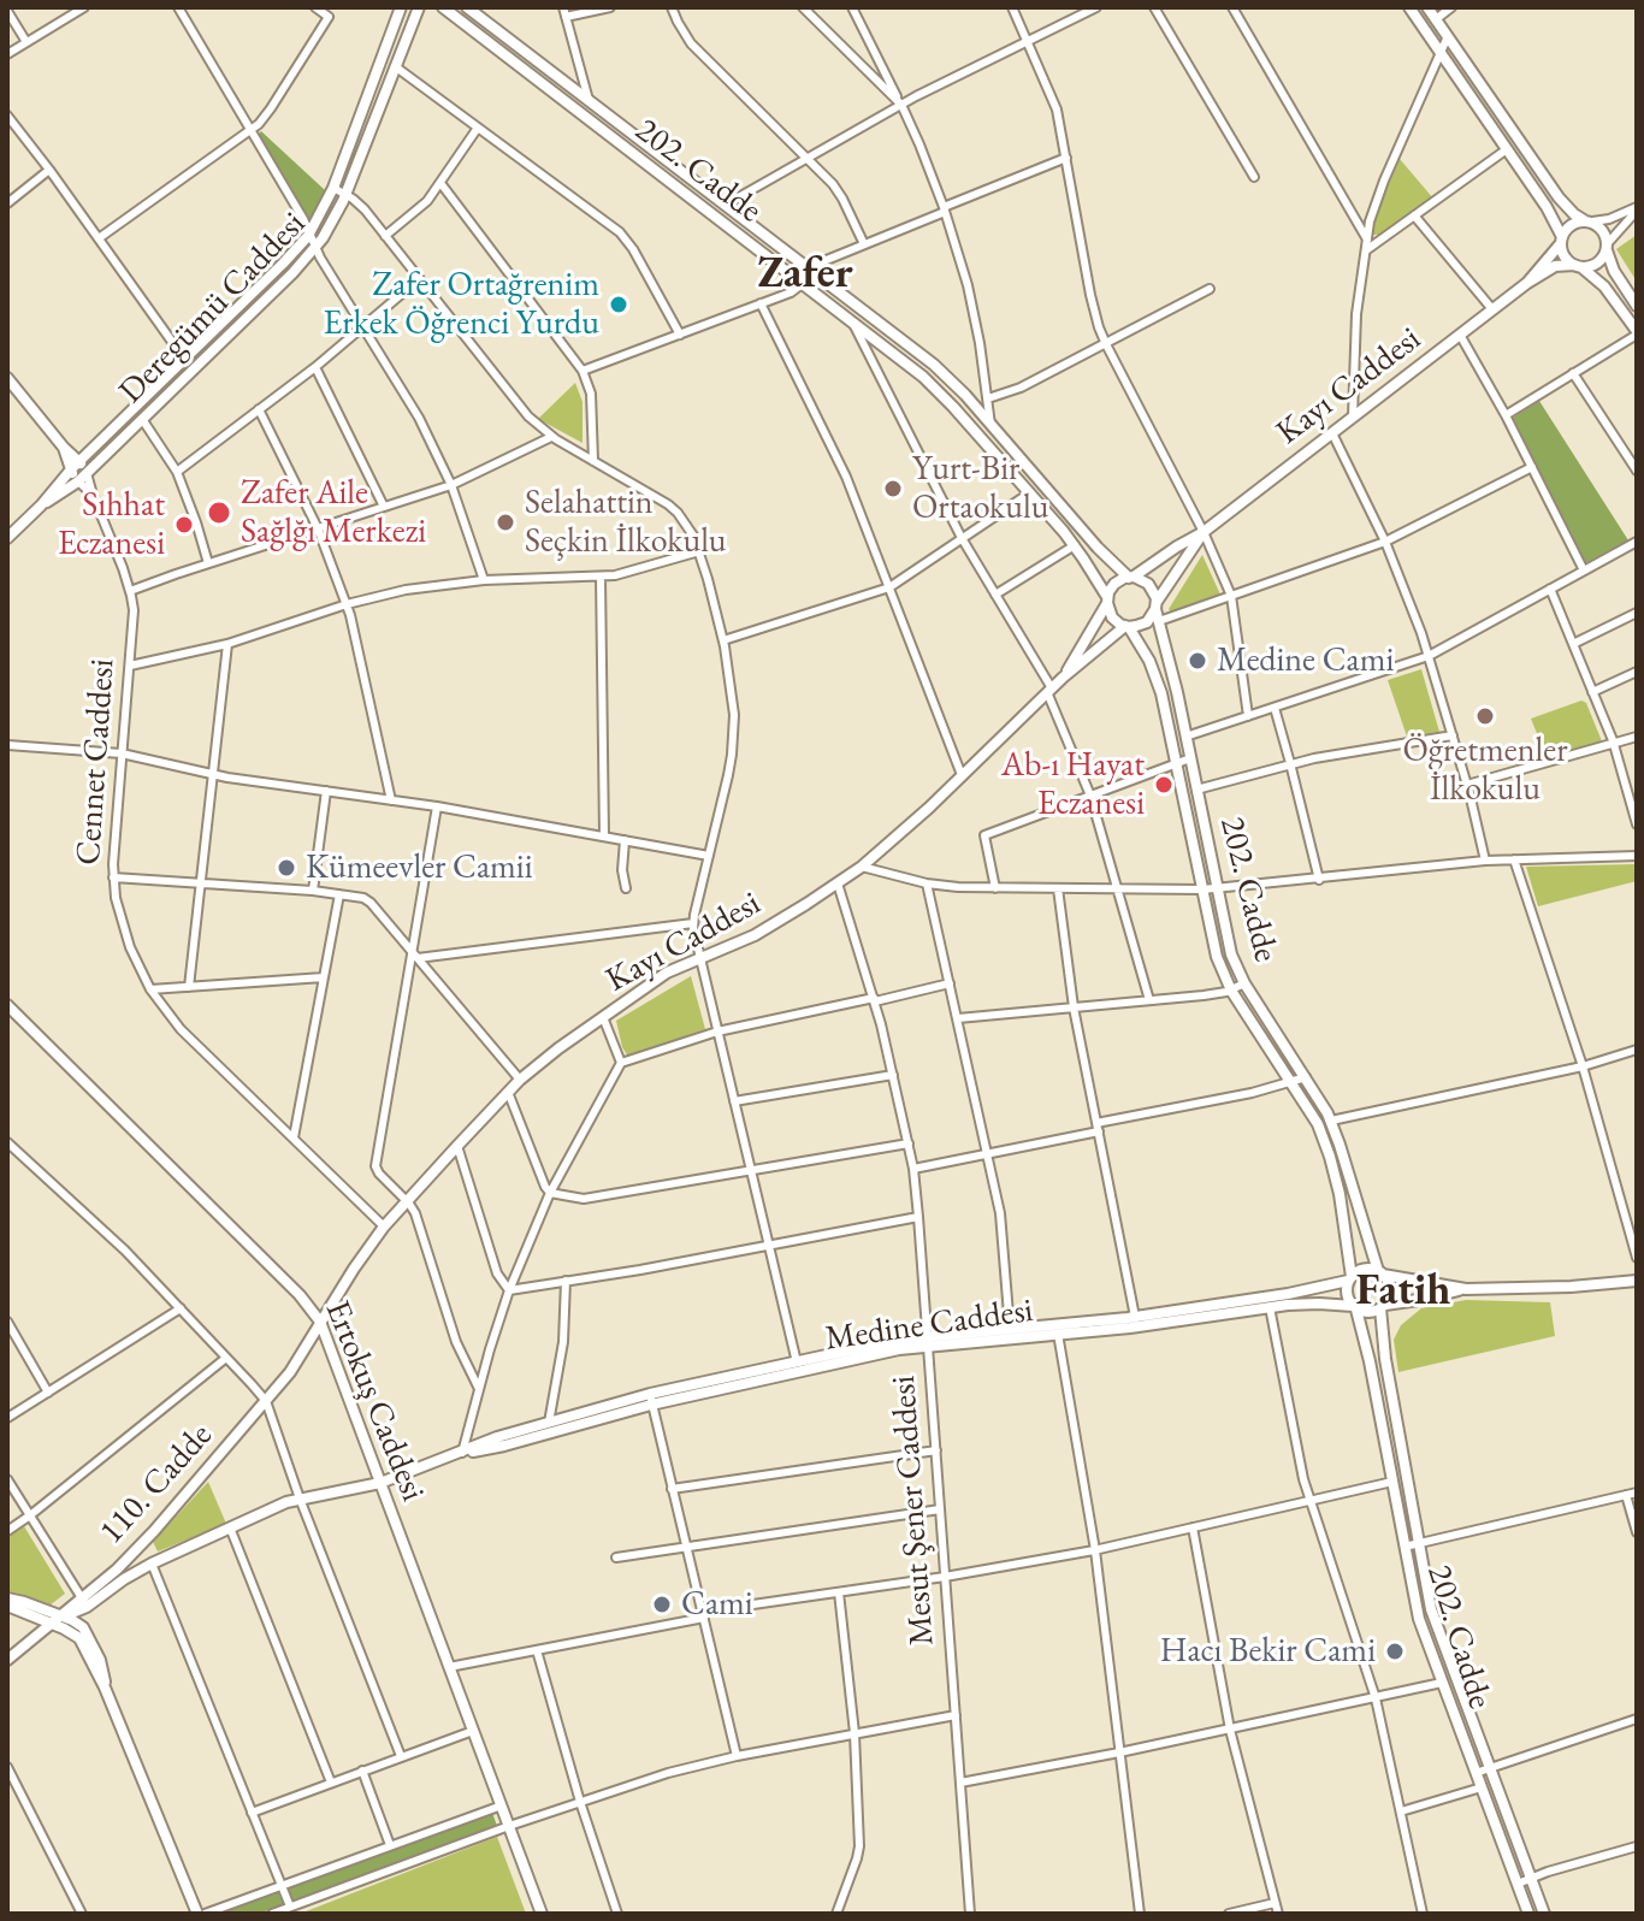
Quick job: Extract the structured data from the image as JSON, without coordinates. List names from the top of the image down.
{
  "streets": {
    "main road": [
      "202. Cadde",
      "Deregümü Caddesi",
      "Kayı Caddesi",
      "Cennet Caddesi",
      "Medine Caddesi",
      "Ertokuş Caddesi",
      "110. Cadde"
    ],
    "street": ["Mesut Şener Caddesi"]
  },
  "crossings": [
    ["202. Cadde", "Kayı Caddesi"],
    ["202. Cadde", "Medine Caddesi"],
    ["Deregümü Caddesi", "Cennet Caddesi"],
    ["Kayı Caddesi", "Cennet Caddesi"],
    ["Kayı Caddesi", "Ertokuş Caddesi"],
    ["Kayı Caddesi", "110. Cadde"],
    ["Kayı Caddesi", "Mesut Şener Caddesi"],
    ["Medine Caddesi", "Ertokuş Caddesi"],
    ["Medine Caddesi", "110. Cadde"],
    ["Medine Caddesi", "Mesut Şener Caddesi"],
    ["Ertokuş Caddesi", "110. Cadde"]
  ],
  "districts": ["Zafer", "Fatih"],
  "places": [
    "Zafer Ortağrenim Erkek Öğrenci Yurdu",
    "Yurt-Bir Ortaokulu",
    "Zafer Aile Sağlğı Merkezi",
    "Selahattin Seçkin İlkokulu",
    "Sıhhat Eczanesi",
    "Medine Cami",
    "Öğretmenler İlkokulu",
    "Ab-ı Hayat Eczanesi",
    "Kümeevler Camii",
    "Cami",
    "Hacı Bekir Cami"
  ]
}
